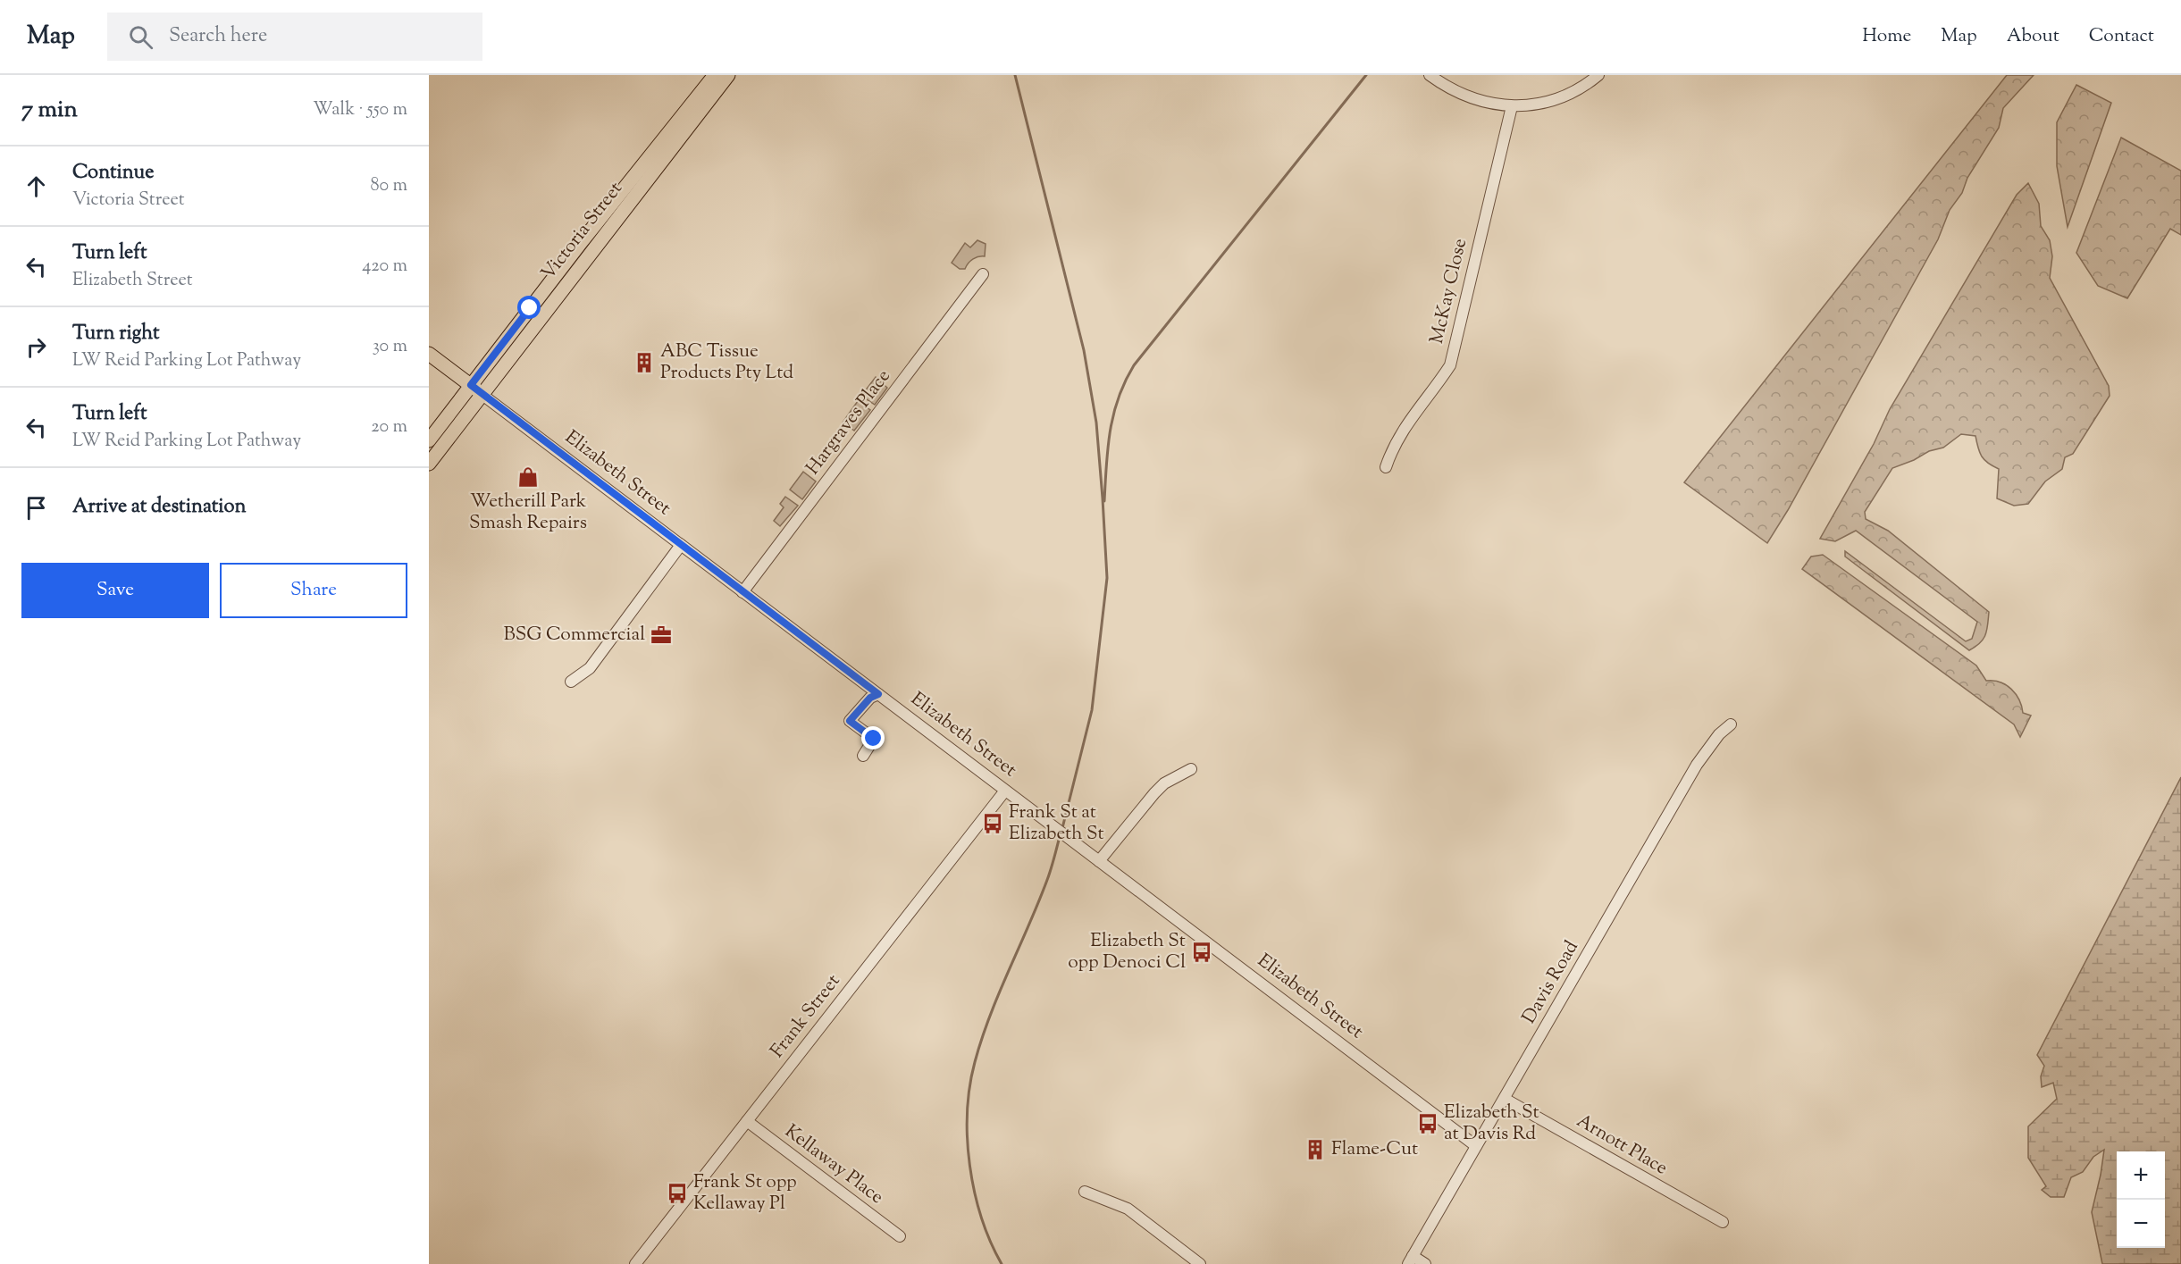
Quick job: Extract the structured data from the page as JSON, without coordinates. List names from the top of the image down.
{
  "streets": {
    "main road": ["Victoria Street", "Elizabeth Street"],
    "street": [
      "McKay Close",
      "Hargraves Place",
      "Davis Road",
      "Frank Street",
      "Arnott Place",
      "Kellaway Place"
    ]
  },
  "crossings": [
    ["Victoria Street", "Elizabeth Street"],
    ["Hargraves Place", "Elizabeth Street"],
    ["Elizabeth Street", "Davis Road"],
    ["Elizabeth Street", "Frank Street"],
    ["Davis Road", "Arnott Place"],
    ["Frank Street", "Kellaway Place"]
  ],
  "places": {
    "building": ["ABC Tissue Products Pty Ltd", "Flame-Cut"],
    "shop": ["Wetherill Park Smash Repairs"],
    "office": ["BSG Commercial"],
    "bus stop": [
      "Frank St at Elizabeth St",
      "Elizabeth St opp Denoci Cl",
      "Elizabeth St at Davis Rd",
      "Frank St opp Kellaway Pl"
    ]
  },
  "page": {
    "header": "Map",
    "search": "Search here",
    "nav": [
      "Home",
      "Map",
      "About",
      "Contact"
    ],
    "heading": ["7 min", "Walk · 550 m"],
    "list": [
      ["Continue", "Victoria Street", "80 m"],
      ["Turn left", "Elizabeth Street", "420 m"],
      ["Turn right", "LW Reid Parking Lot Pathway", "30 m"],
      ["Turn left", "LW Reid Parking Lot Pathway", "20 m"],
      "Arrive at destination"
    ],
    "buttons": ["Save", "Share"],
    "map_buttons": ["+", "−"]
  }
}
